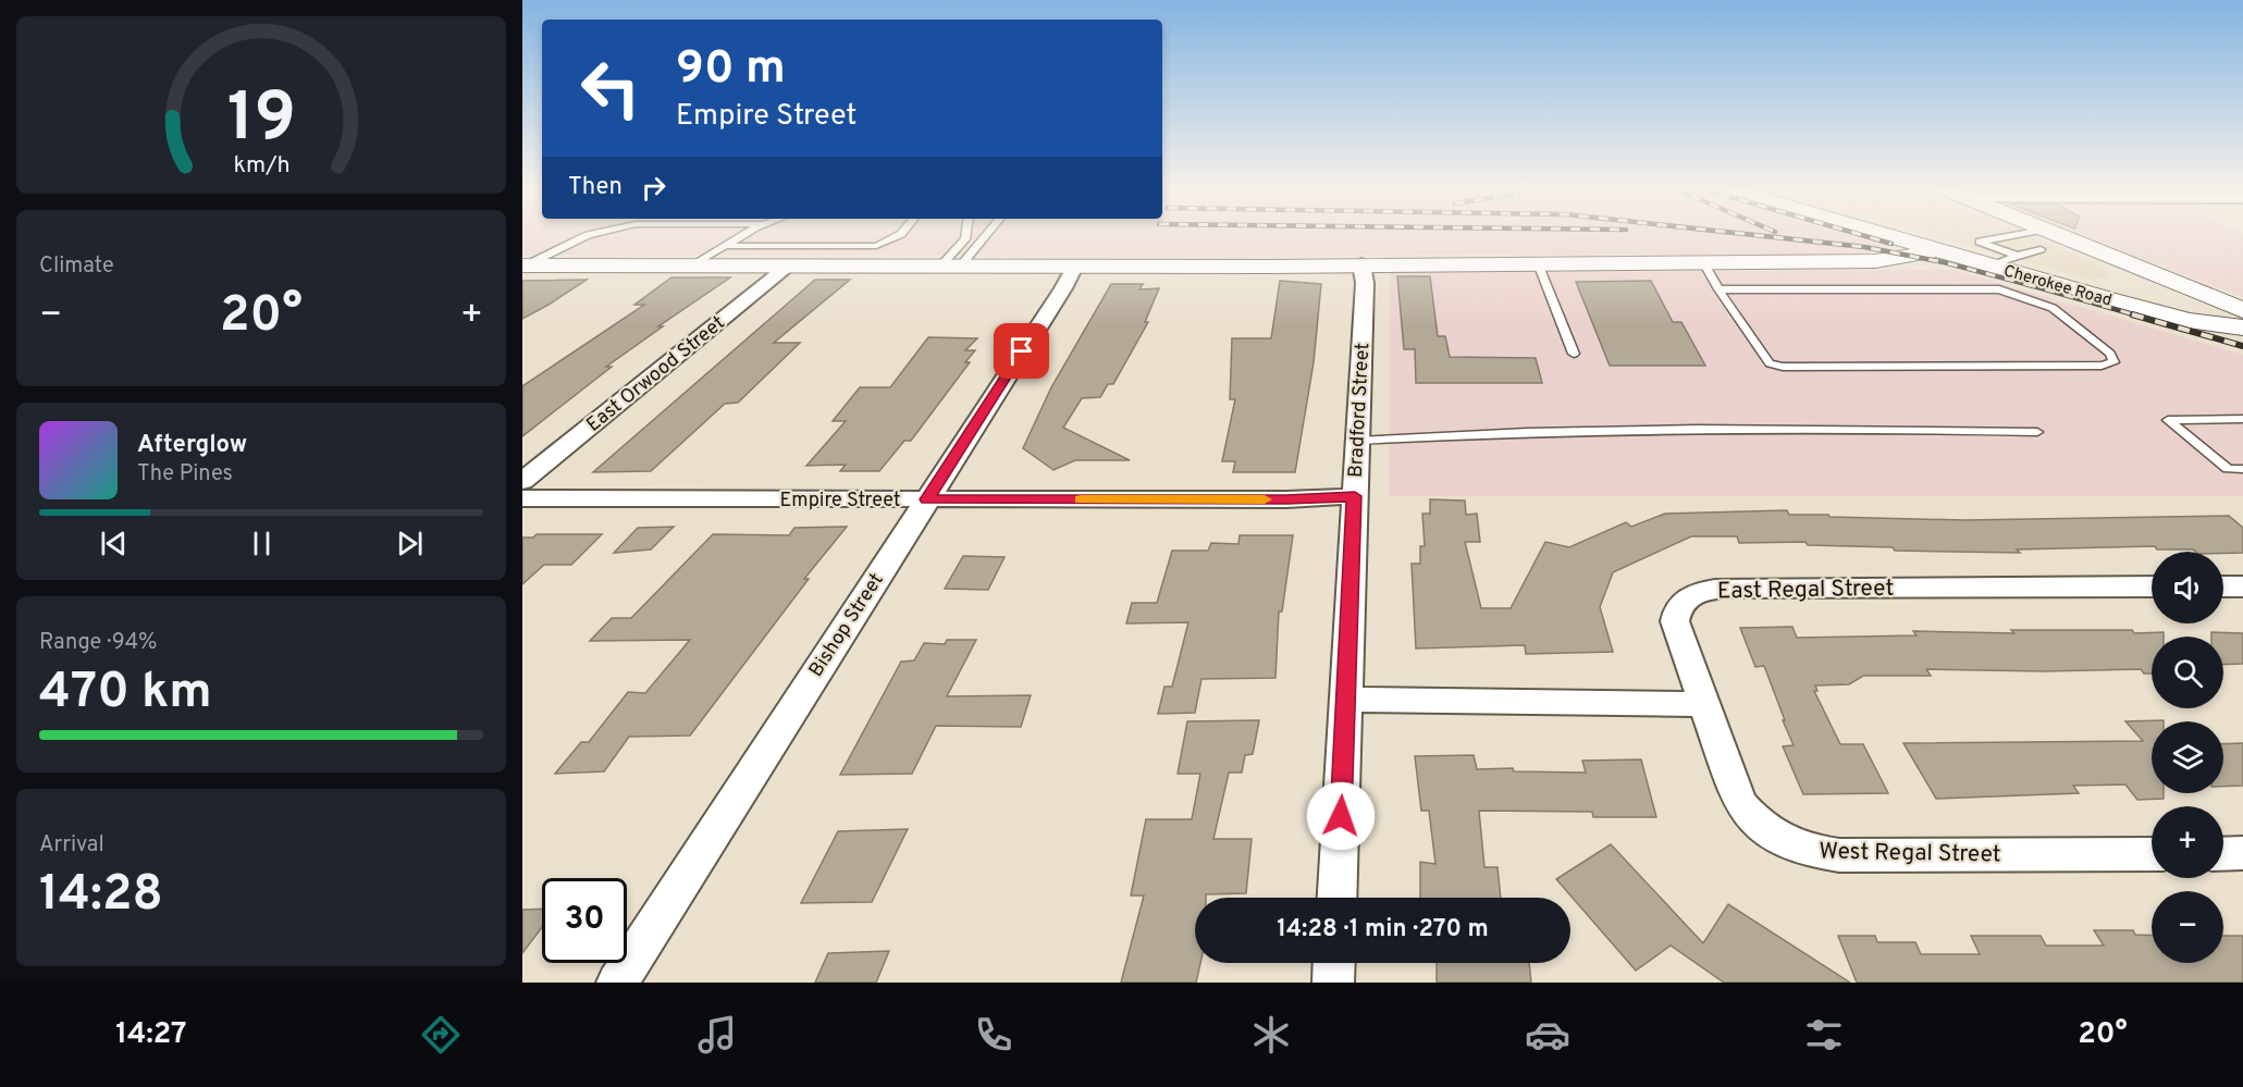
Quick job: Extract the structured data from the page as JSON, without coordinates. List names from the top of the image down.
{
  "streets": {
    "street": [
      "Cherokee Road",
      "East Orwood Street",
      "Bradford Street",
      "Empire Street",
      "East Regal Street",
      "Bishop Street",
      "West Regal Street"
    ]
  },
  "crossings": [
    ["Bradford Street", "Empire Street"],
    ["Empire Street", "Bishop Street"],
    ["East Regal Street", "West Regal Street"]
  ],
  "page": {
    "turn": ["90 m", "Empire Street"],
    "then": "Then",
    "tile": [
      "Climate",
      ["Range · 94%", "470 km"],
      ["Arrival", "14:28"]
    ],
    "heat": ["−", "20°", "+"],
    "song": ["Afterglow", "The Pines"],
    "map_buttons": ["+", "−"],
    "limit": "30",
    "trip": "14:28 · 1 min · 270 m",
    "tabs": ["14:27", "20°"],
    "gauge": ["19", "km/h"]
  }
}
